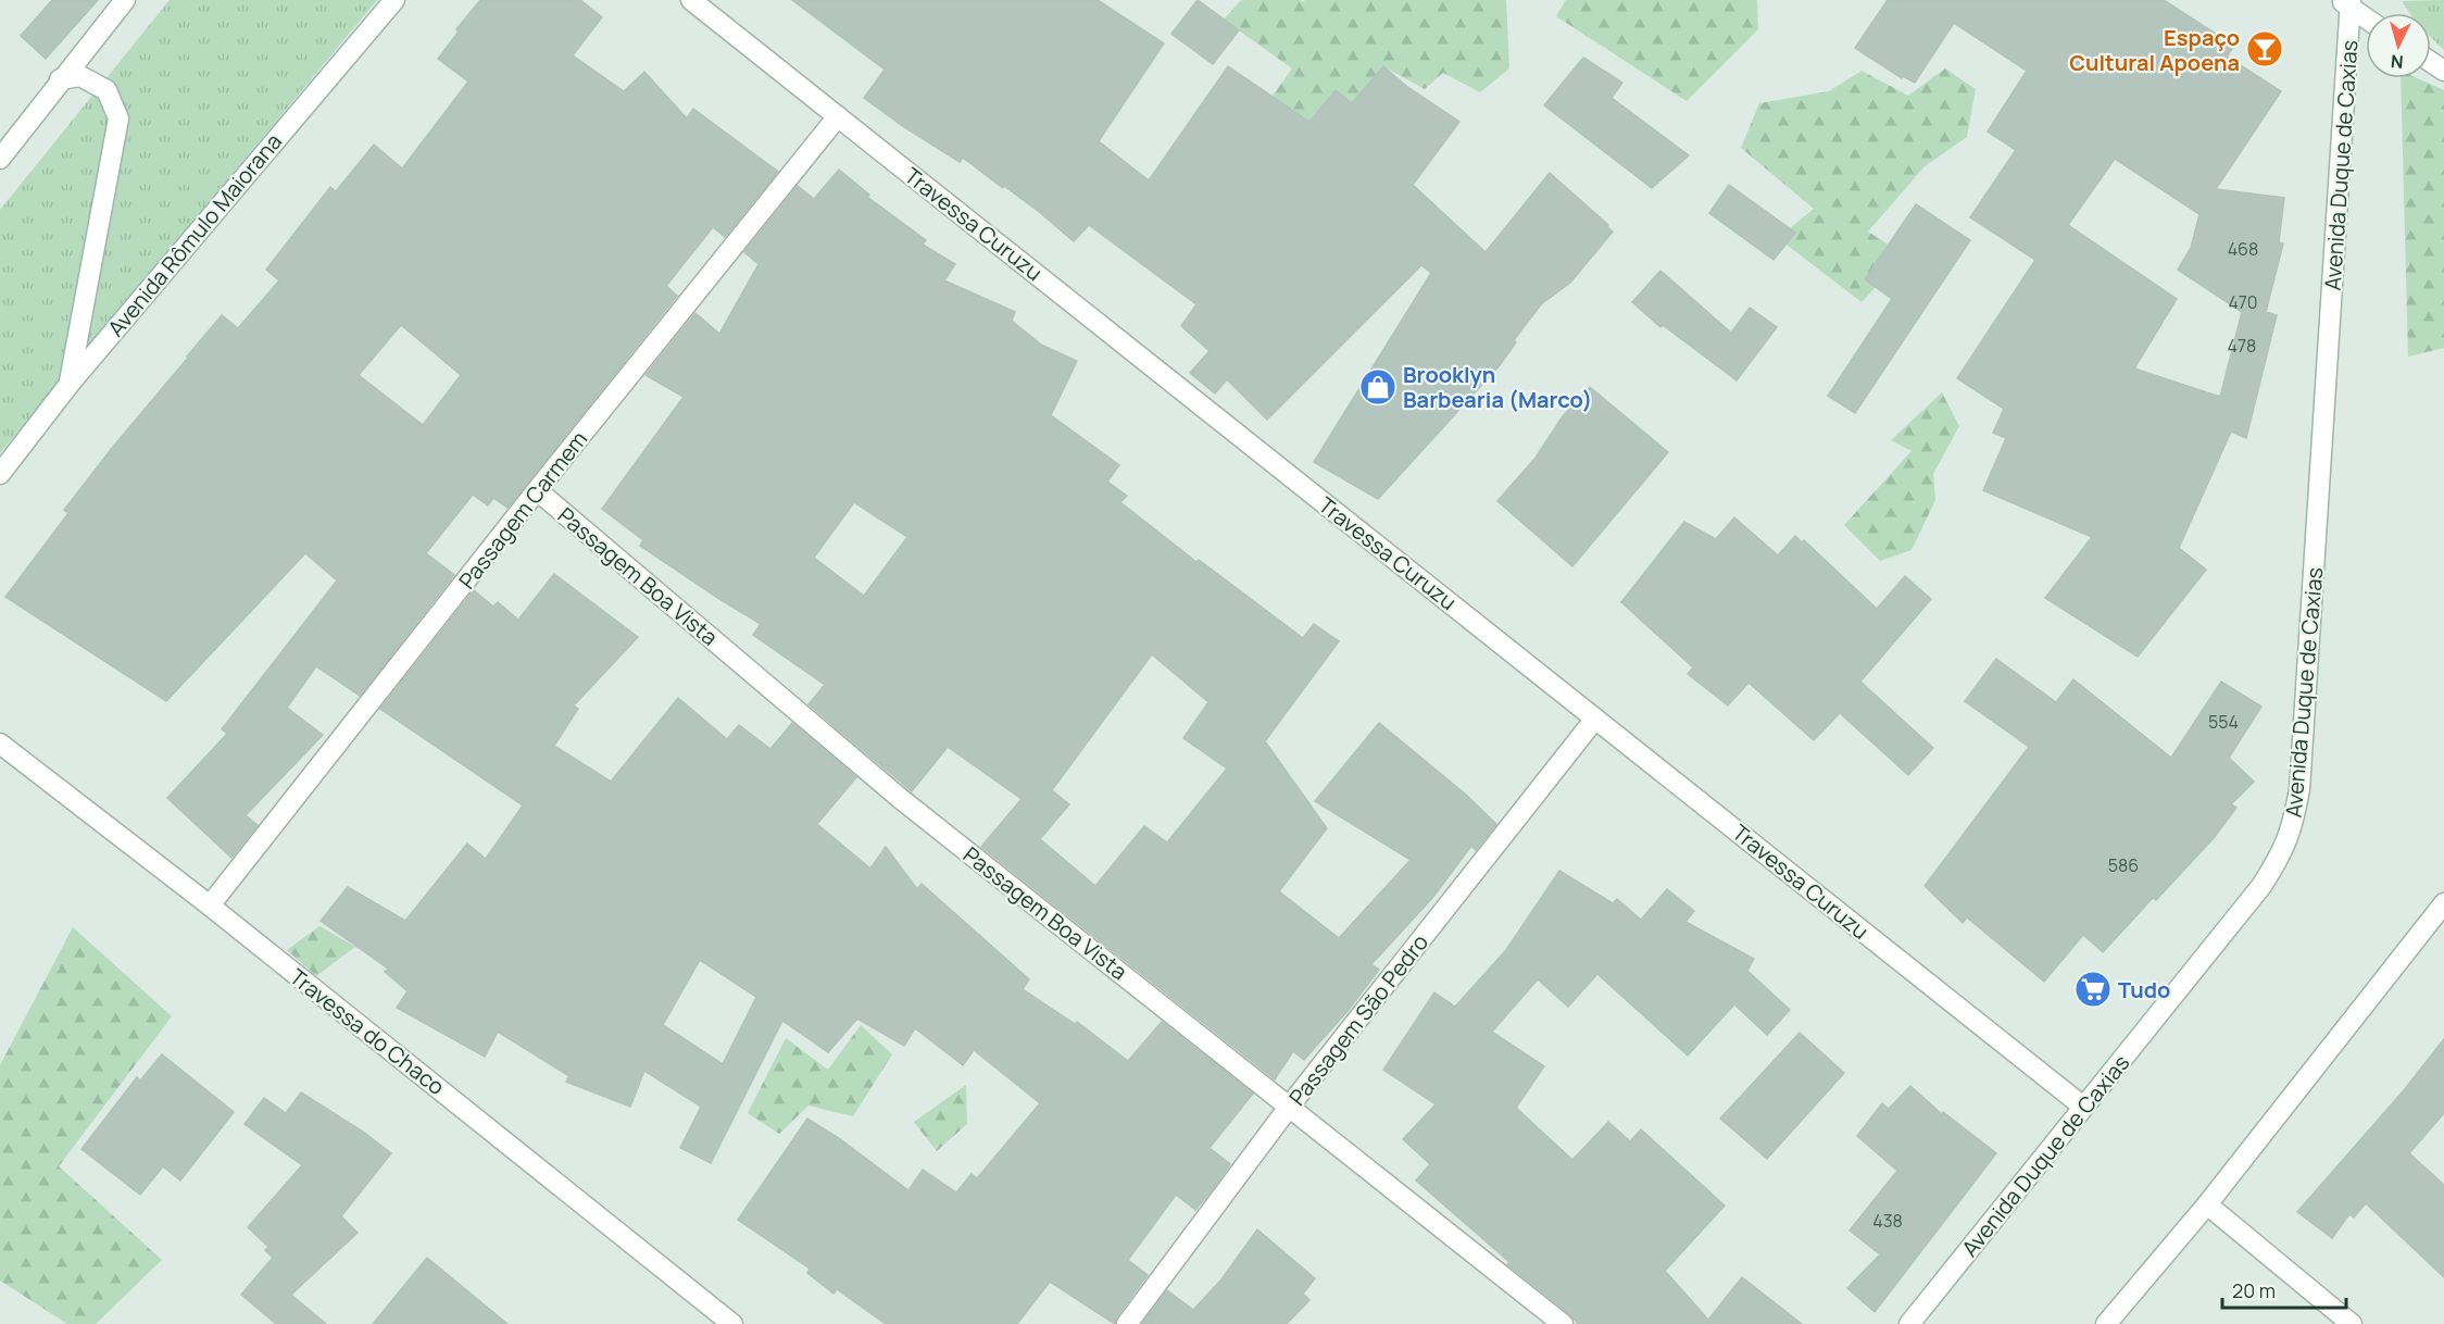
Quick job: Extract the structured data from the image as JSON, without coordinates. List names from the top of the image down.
{
  "streets": {
    "street": [
      "Avenida Duque de Caxias",
      "Travessa Curuzu",
      "Avenida Rômulo Maiorana",
      "Passagem Carmem",
      "Passagem Boa Vista",
      "Passagem São Pedro",
      "Travessa do Chaco"
    ]
  },
  "crossings": [
    ["Avenida Duque de Caxias", "Travessa Curuzu"],
    ["Travessa Curuzu", "Passagem Carmem"],
    ["Travessa Curuzu", "Passagem São Pedro"],
    ["Passagem Carmem", "Passagem Boa Vista"],
    ["Passagem Carmem", "Travessa do Chaco"],
    ["Passagem Boa Vista", "Passagem São Pedro"]
  ],
  "places": {
    "bar": ["Espaço Cultural Apoena"],
    "shop": ["Brooklyn Barbearia (Marco)"],
    "supermarket": ["Tudo"]
  },
  "house_numbers": [
    "468",
    "470",
    "478",
    "554",
    "586",
    "438"
  ],
  "scale_bar": "20 m",
  "north": "bottom"
}
